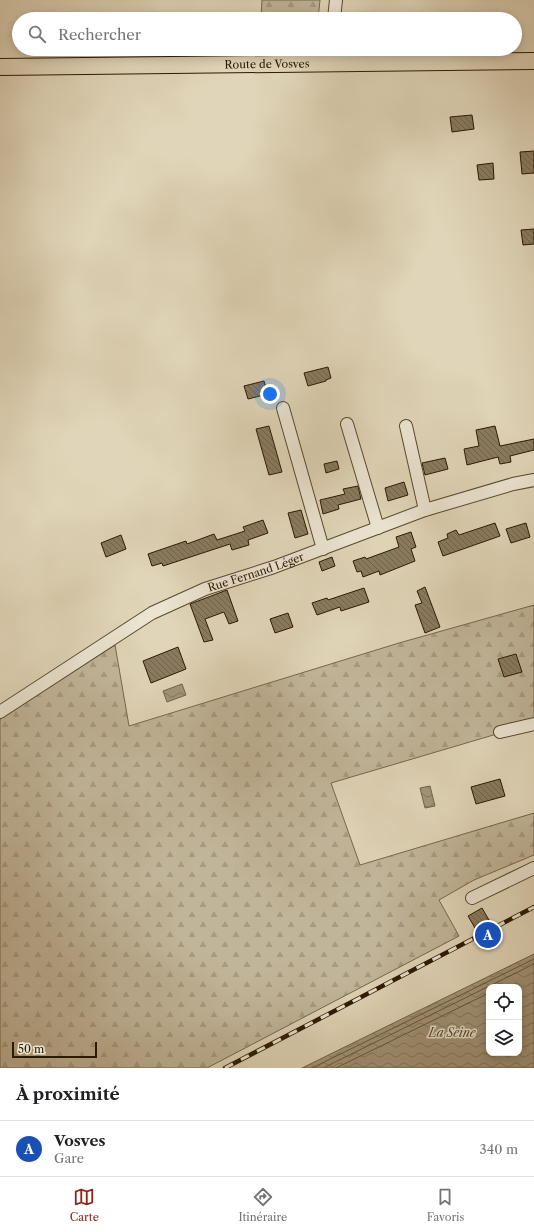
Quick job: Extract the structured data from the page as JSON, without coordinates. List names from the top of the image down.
{
  "streets": {
    "main road": ["Route de Vosves"],
    "street": ["Rue Fernand Léger"]
  },
  "water": ["La Seine"],
  "scale_bar": "50 m",
  "page": {
    "search": "Rechercher",
    "pins": "A",
    "scale": "50 m",
    "heading": "À proximité",
    "list": [
      {
        "mark": "A",
        "name": "Vosves",
        "note": "Gare",
        "value": "340 m"
      }
    ],
    "nav": ["Carte", "Itinéraire", "Favoris"]
  }
}
